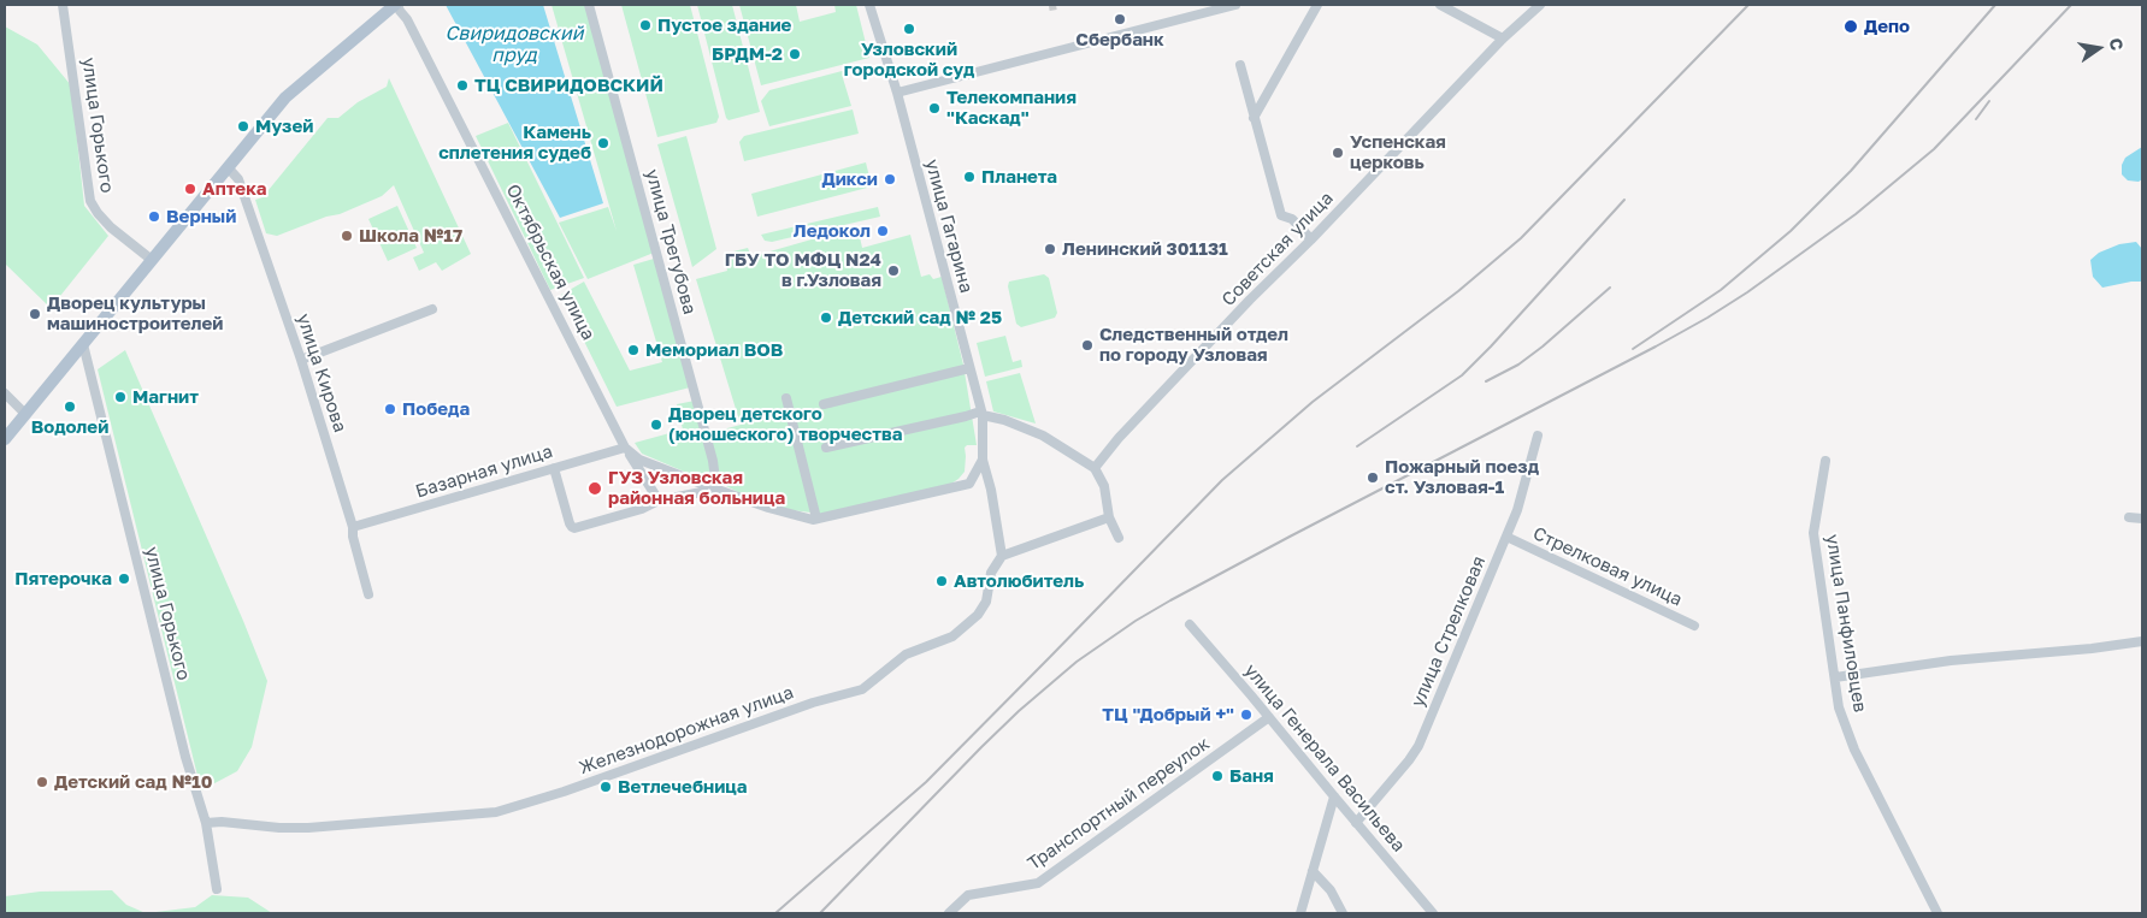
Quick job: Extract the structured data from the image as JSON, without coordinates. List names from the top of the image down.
{
  "streets": {
    "street": [
      "улица Горького",
      "улица Гагарина",
      "улица Трегубова",
      "Советская улица",
      "Октябрьская улица",
      "улица Кирова",
      "Базарная улица",
      "Стрелковая улица",
      "улица Панфиловцев",
      "улица Стрелковая",
      "Железнодорожная улица",
      "улица Генерала Васильева",
      "Транспортный переулок"
    ]
  },
  "crossings": [
    ["улица Горького", "Железнодорожная улица"],
    ["улица Гагарина", "Железнодорожная улица"],
    ["Октябрьская улица", "Базарная улица"],
    ["улица Кирова", "Базарная улица"],
    ["Стрелковая улица", "улица Стрелковая"],
    ["улица Стрелковая", "улица Генерала Васильева"],
    ["улица Генерала Васильева", "Транспортный переулок"]
  ],
  "water": ["Свиридовский пруд"],
  "places": [
    "Сбербанк",
    "Пустое здание",
    "Депо",
    "Узловский городской суд",
    "БРДМ-2",
    "ТЦ СВИРИДОВСКИЙ",
    "Телекомпания \"Каскад\"",
    "Музей",
    "Камень сплетения судеб",
    "Успенская церковь",
    "Планета",
    "Дикси",
    "Аптека",
    "Верный",
    "Ледокол",
    "Школа №17",
    "Ленинский 301131",
    "ГБУ ТО МФЦ N24 в г.Узловая",
    "Дворец культуры машиностроителей",
    "Детский сад № 25",
    "Следственный отдел по городу Узловая",
    "Мемориал ВОВ",
    "Магнит",
    "Водолей",
    "Победа",
    "Дворец детского (юношеского) творчества",
    "Пожарный поезд ст. Узловая-1",
    "ГУЗ Узловская районная больница",
    "Пятерочка",
    "Автолюбитель",
    "ТЦ \"Добрый +\"",
    "Баня",
    "Детский сад №10",
    "Ветлечебница"
  ],
  "north": "right"
}
